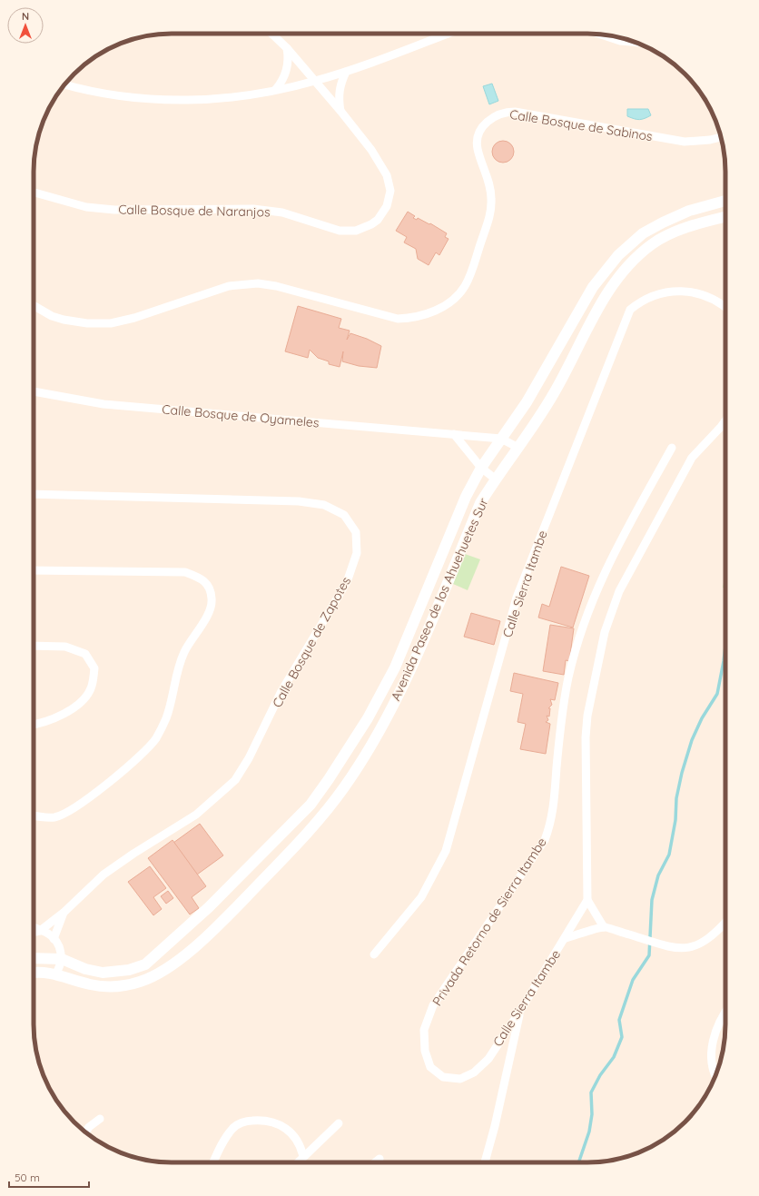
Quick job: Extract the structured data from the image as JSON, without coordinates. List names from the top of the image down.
{
  "streets": {
    "street": [
      "Calle Bosque de Sabinos",
      "Calle Bosque de Naranjos",
      "Calle Bosque de Oyameles",
      "Calle Sierra Itambe",
      "Avenida Paseo de los Ahuehuetes Sur",
      "Calle Bosque de Zapotes",
      "Privada Retorno de Sierra Itambe"
    ]
  },
  "crossings": [
    ["Calle Bosque de Oyameles", "Avenida Paseo de los Ahuehuetes Sur"],
    ["Calle Sierra Itambe", "Privada Retorno de Sierra Itambe"]
  ],
  "scale_bar": "50 m",
  "north": "top"
}
